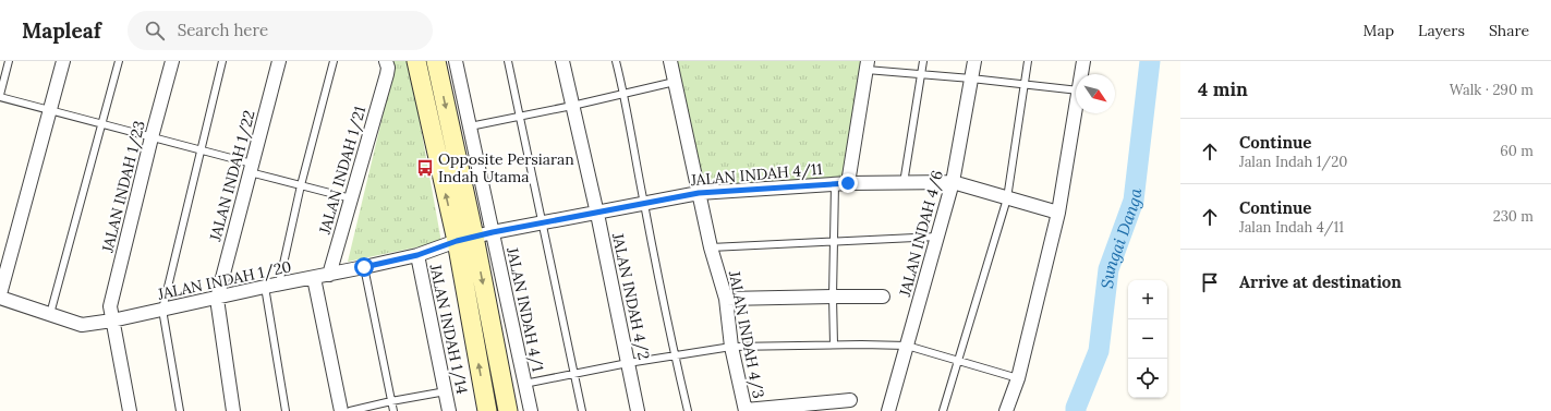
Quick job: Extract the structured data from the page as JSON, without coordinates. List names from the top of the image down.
{
  "streets": {
    "street": [
      "JALAN INDAH 1/21",
      "JALAN INDAH 4/11",
      "JALAN INDAH 1/22",
      "JALAN INDAH 1/23",
      "JALAN INDAH 4/6",
      "JALAN INDAH 1/20",
      "JALAN INDAH 4/2",
      "JALAN INDAH 4/1",
      "JALAN INDAH 1/14",
      "JALAN INDAH 4/3"
    ]
  },
  "crossings": [
    ["JALAN INDAH 1/21", "JALAN INDAH 1/20"],
    ["JALAN INDAH 4/11", "JALAN INDAH 4/6"],
    ["JALAN INDAH 4/11", "JALAN INDAH 1/20"],
    ["JALAN INDAH 4/11", "JALAN INDAH 4/2"],
    ["JALAN INDAH 4/11", "JALAN INDAH 4/1"],
    ["JALAN INDAH 4/11", "JALAN INDAH 4/3"],
    ["JALAN INDAH 1/22", "JALAN INDAH 1/20"],
    ["JALAN INDAH 1/23", "JALAN INDAH 1/20"],
    ["JALAN INDAH 1/20", "JALAN INDAH 1/14"]
  ],
  "water": ["Sungai Danga"],
  "places": {
    "bus stop": ["Opposite Persiaran Indah Utama"]
  },
  "north": "bottom right",
  "page": {
    "header": "Mapleaf",
    "search": "Search here",
    "nav": ["Map", "Layers", "Share"],
    "heading": ["4 min", "Walk · 290 m"],
    "list": [
      ["Continue", "Jalan Indah 1/20", "60 m"],
      ["Continue", "Jalan Indah 4/11", "230 m"],
      "Arrive at destination"
    ],
    "map_buttons": ["+", "−"]
  }
}
